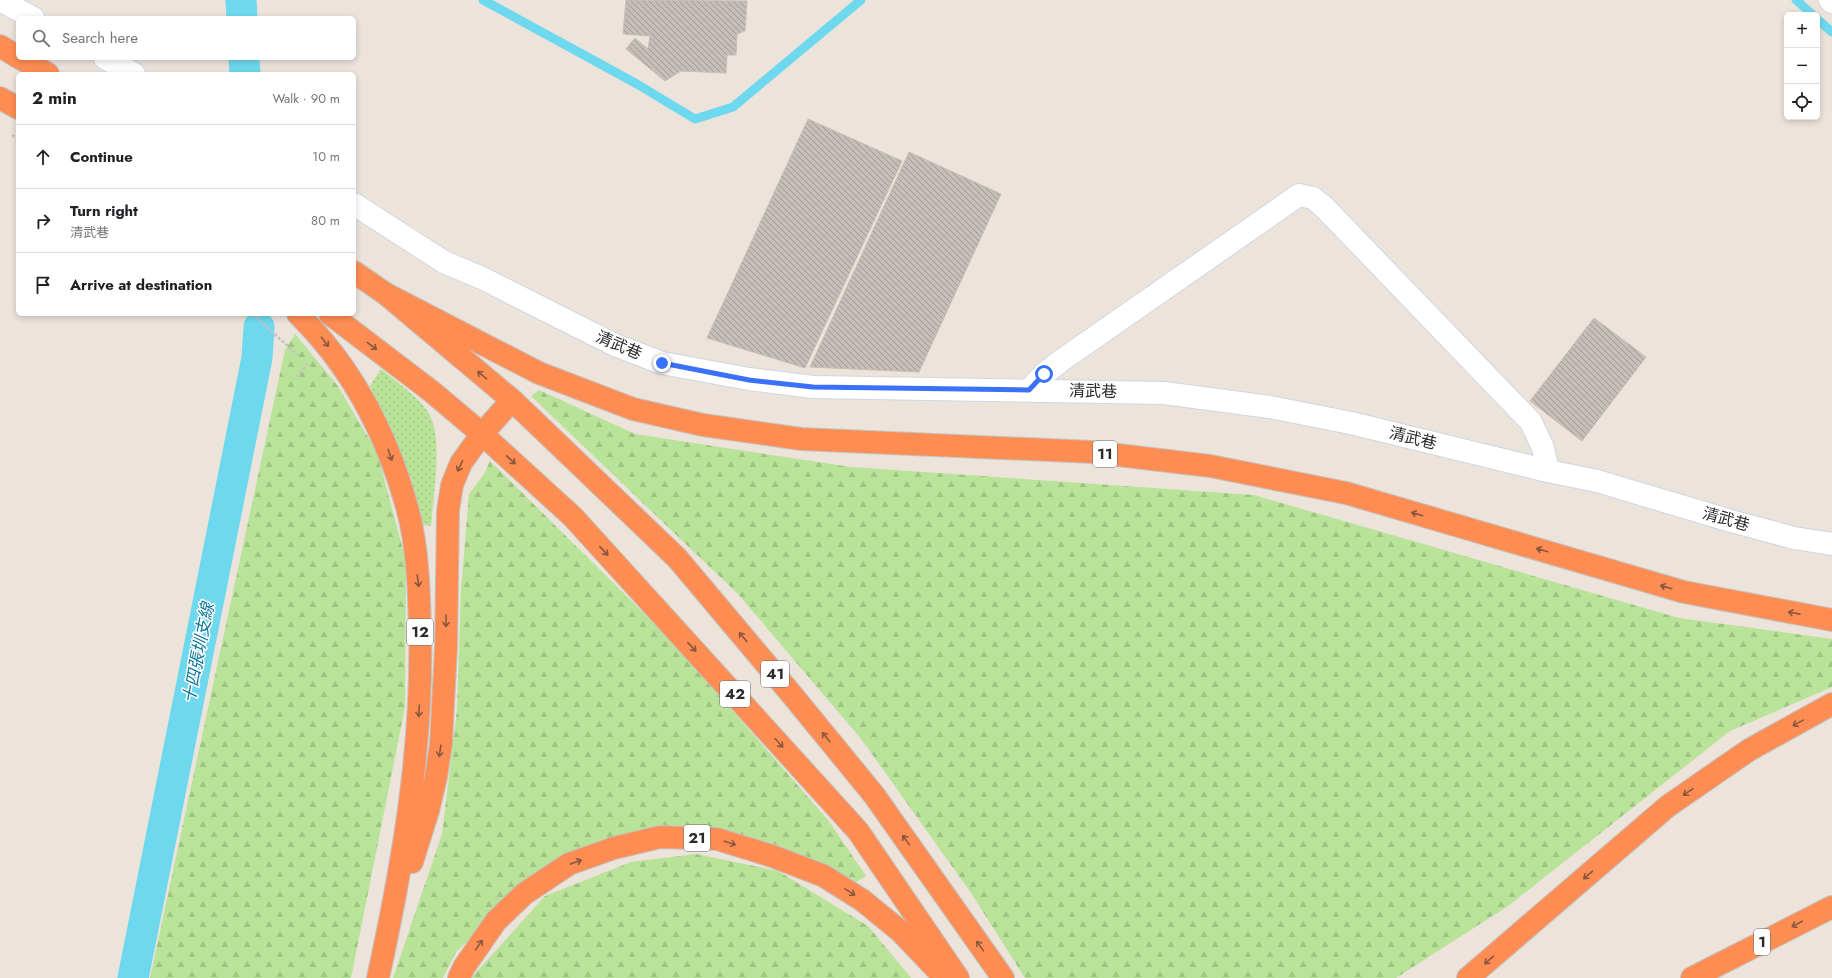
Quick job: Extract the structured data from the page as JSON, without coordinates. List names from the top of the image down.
{
  "streets": {
    "highway": [
      "11",
      "12",
      "41",
      "42",
      "21",
      "1"
    ],
    "lane": ["清武巷"]
  },
  "water": ["十四張圳支線"],
  "page": {
    "map_buttons": ["+", "−"],
    "search": "Search here",
    "heading": ["2 min", "Walk · 90 m"],
    "list": [
      ["Continue", "10 m"],
      ["Turn right", "清武巷", "80 m"],
      "Arrive at destination"
    ]
  }
}
